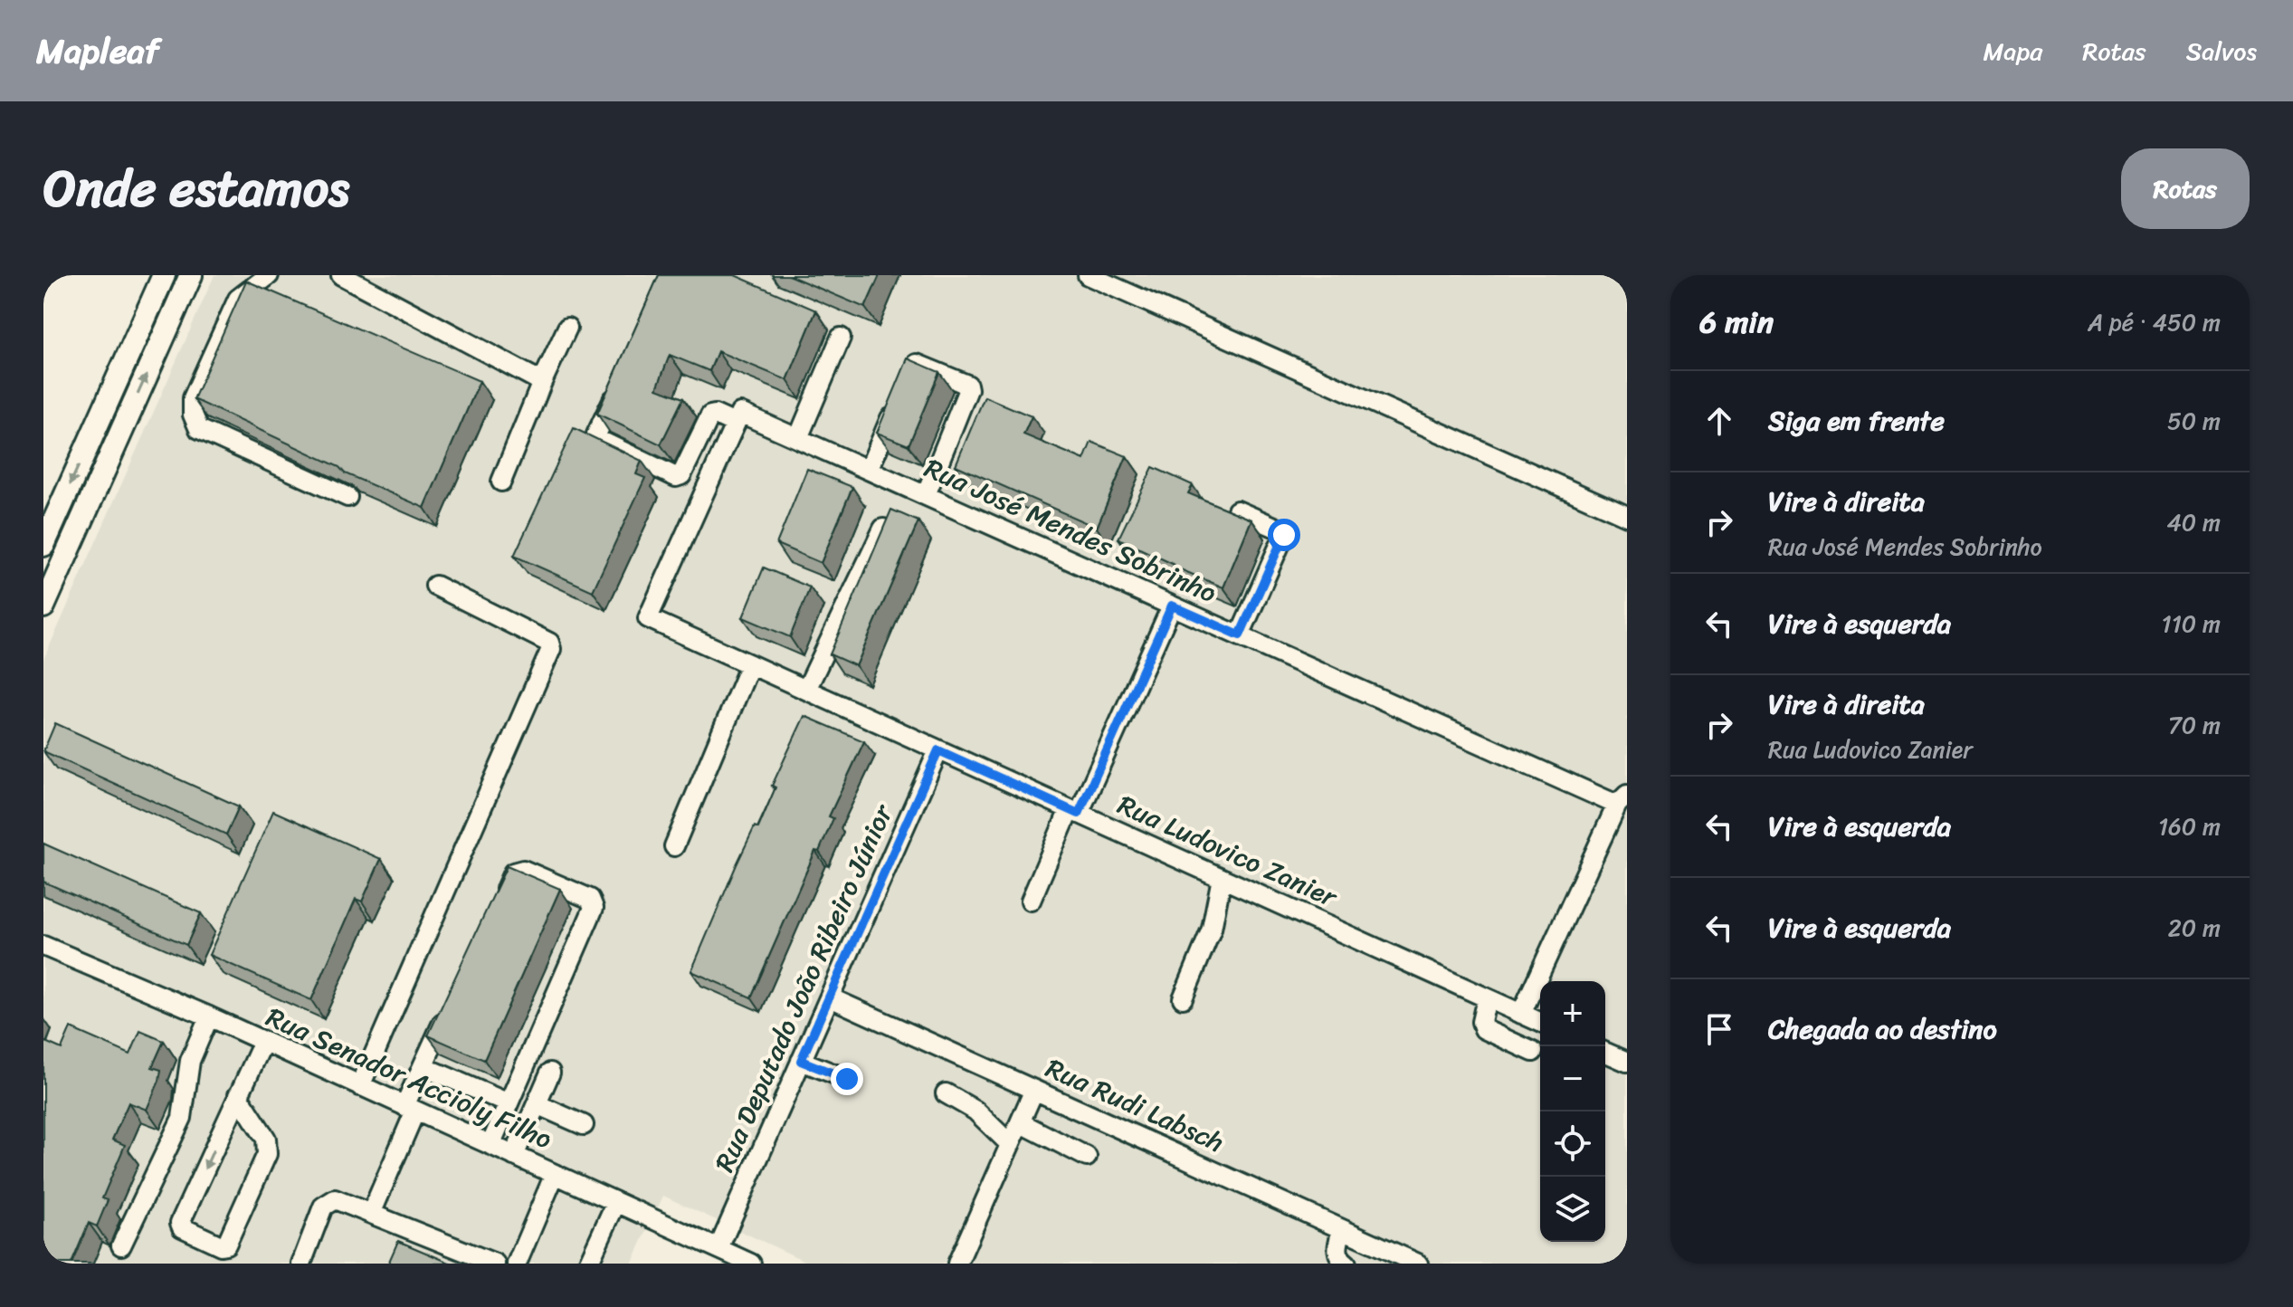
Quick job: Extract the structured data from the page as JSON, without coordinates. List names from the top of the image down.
{
  "streets": {
    "street": [
      "Rua José Mendes Sobrinho",
      "Rua Ludovico Zanier",
      "Rua Deputado João Ribeiro Júnior",
      "Rua Senador Accioly Filho",
      "Rua Rudi Labsch"
    ]
  },
  "crossings": [
    ["Rua José Mendes Sobrinho", "Rua Ludovico Zanier"],
    ["Rua Ludovico Zanier", "Rua Deputado João Ribeiro Júnior"],
    ["Rua Deputado João Ribeiro Júnior", "Rua Senador Accioly Filho"],
    ["Rua Deputado João Ribeiro Júnior", "Rua Rudi Labsch"]
  ],
  "page": {
    "header": "Mapleaf",
    "nav": ["Mapa", "Rotas", "Salvos"],
    "title": "Onde estamos",
    "buttons": "Rotas",
    "heading": ["6 min", "A pé · 450 m"],
    "list": [
      ["Siga em frente", "50 m"],
      ["Vire à direita", "Rua José Mendes Sobrinho", "40 m"],
      ["Vire à esquerda", "110 m"],
      ["Vire à direita", "Rua Ludovico Zanier", "70 m"],
      ["Vire à esquerda", "160 m"],
      ["Vire à esquerda", "20 m"],
      "Chegada ao destino"
    ],
    "map_buttons": ["+", "−"]
  }
}
